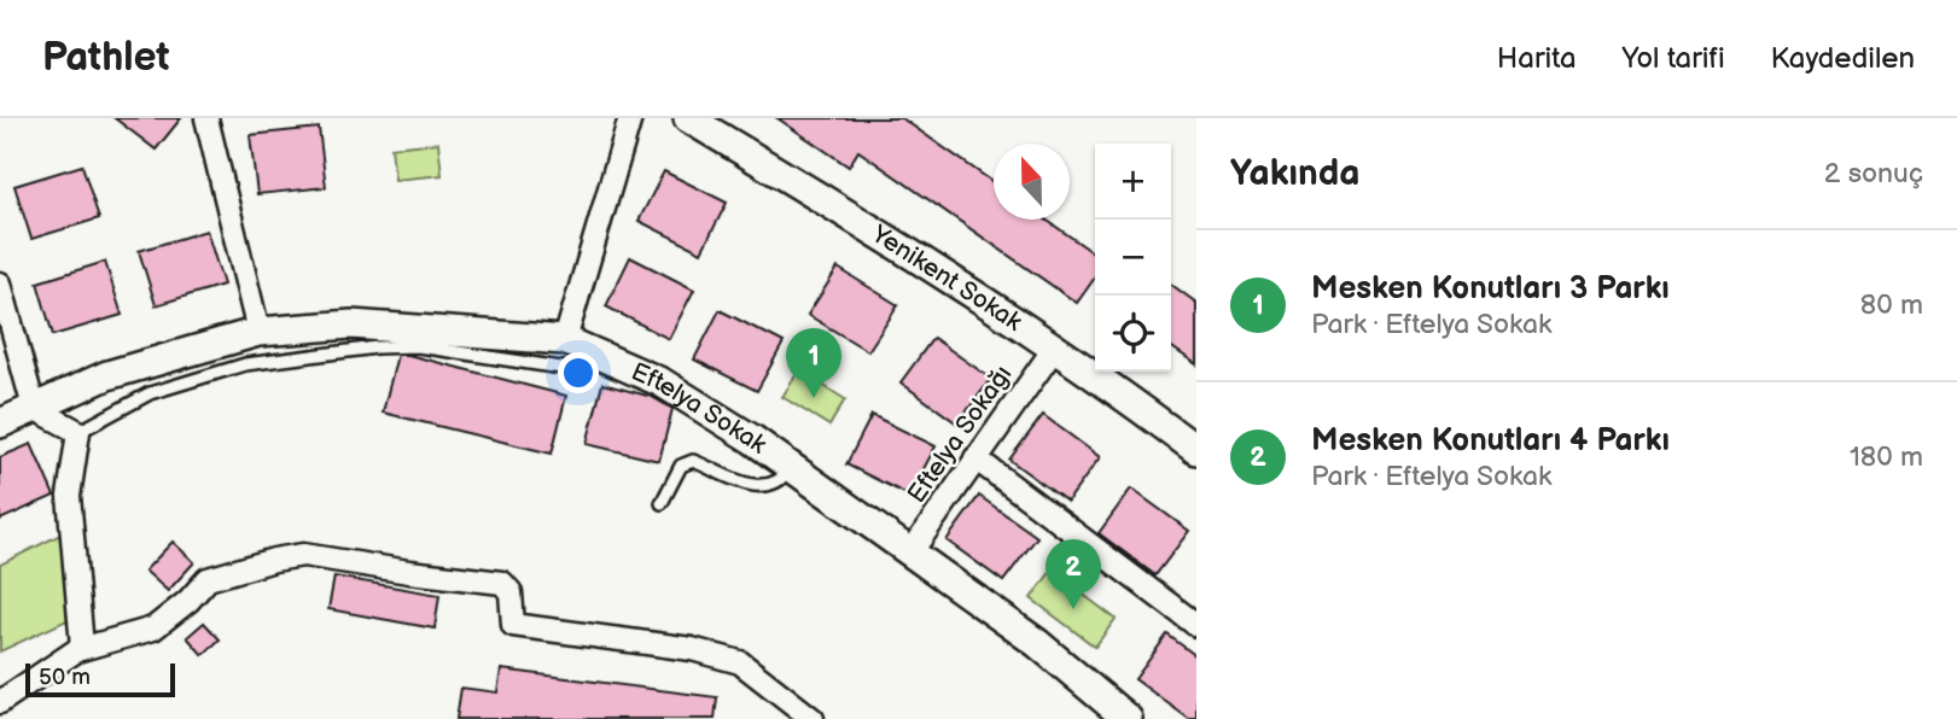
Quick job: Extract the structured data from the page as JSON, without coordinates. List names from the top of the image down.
{
  "streets": {
    "street": ["Yenikent Sokak", "Eftelya Sokak", "Eftelya Sokağı"]
  },
  "crossings": [
    ["Yenikent Sokak", "Eftelya Sokağı"],
    ["Eftelya Sokak", "Eftelya Sokağı"]
  ],
  "scale_bar": "50 m",
  "north": "top",
  "page": {
    "header": "Pathlet",
    "nav": ["Harita", "Yol tarifi", "Kaydedilen"],
    "heading": ["Yakında", "2 sonuç"],
    "map_buttons": ["+", "−"],
    "list": [
      {
        "mark": "1",
        "name": "Mesken Konutları 3 Parkı",
        "note": "Park · Eftelya Sokak",
        "value": "80 m"
      },
      {
        "mark": "2",
        "name": "Mesken Konutları 4 Parkı",
        "note": "Park · Eftelya Sokak",
        "value": "180 m"
      }
    ],
    "pins": ["1", "2"],
    "scale": "50 m"
  }
}
